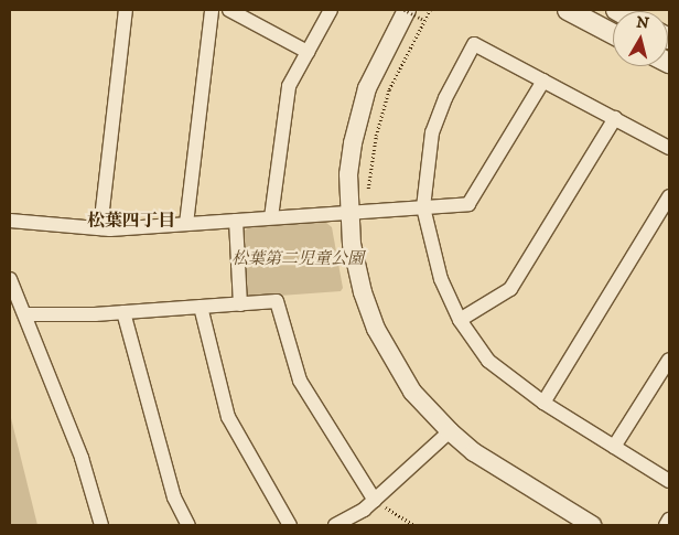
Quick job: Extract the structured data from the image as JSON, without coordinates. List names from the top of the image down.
{
  "districts": ["松葉四丁目"],
  "parks": ["松葉第二児童公園"],
  "north": "top"
}
